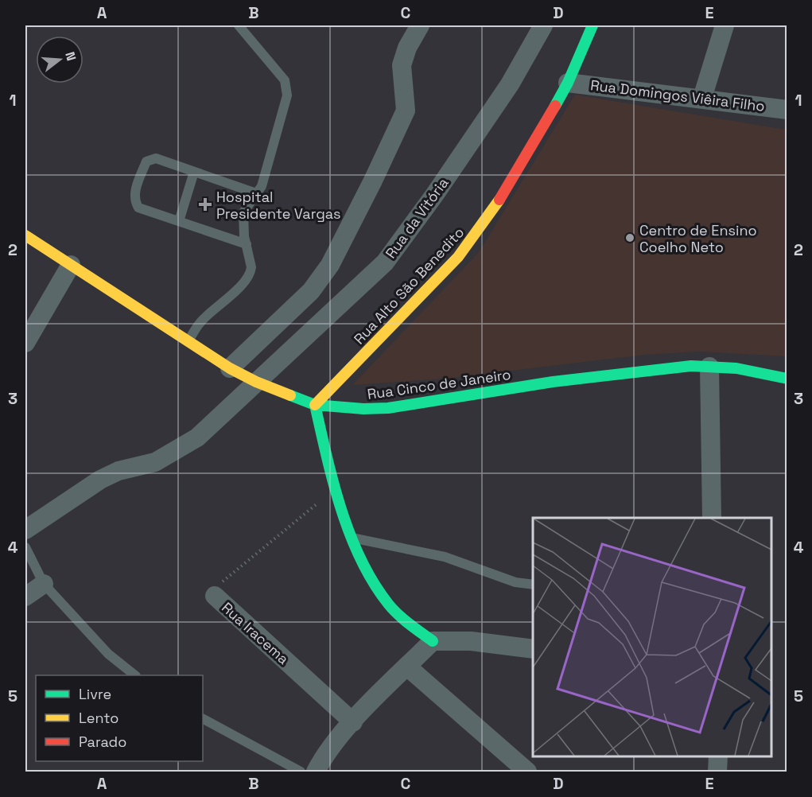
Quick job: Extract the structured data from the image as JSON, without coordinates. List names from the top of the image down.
{
  "streets": {
    "main road": ["Rua Alto São Benedito", "Rua Cinco de Janeiro"],
    "street": ["Rua Domingos Viêira Filho", "Rua da Vitória", "Rua Iracema"]
  },
  "crossings": [
    ["Rua Domingos Viêira Filho", "Rua Alto São Benedito"],
    ["Rua da Vitória", "Rua Cinco de Janeiro"],
    ["Rua Alto São Benedito", "Rua Cinco de Janeiro"]
  ],
  "places": {
    "health": ["Hospital Presidente Vargas"],
    "other": ["Centro de Ensino Coelho Neto"]
  },
  "legend": ["Livre", "Lento", "Parado"],
  "north": "right",
  "grid": {
    "columns": [
      "A",
      "B",
      "C",
      "D",
      "E"
    ],
    "rows": [
      "1",
      "2",
      "3",
      "4",
      "5"
    ]
  }
}
